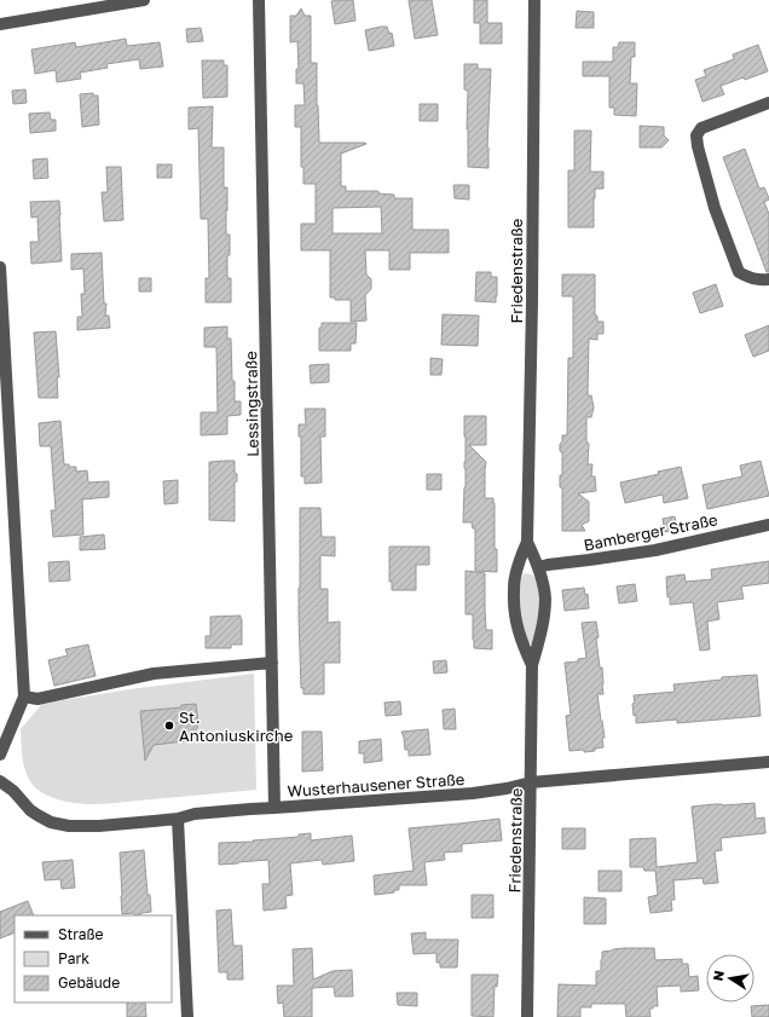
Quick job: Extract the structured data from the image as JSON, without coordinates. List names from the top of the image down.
{
  "streets": {
    "street": [
      "Friedenstraße",
      "Lessingstraße",
      "Bamberger Straße",
      "Wusterhausener Straße"
    ]
  },
  "crossings": [
    ["Friedenstraße", "Bamberger Straße"],
    ["Friedenstraße", "Wusterhausener Straße"],
    ["Lessingstraße", "Wusterhausener Straße"]
  ],
  "places": ["St. Antoniuskirche"],
  "legend": ["Straße", "Park", "Gebäude"],
  "north": "left"
}
